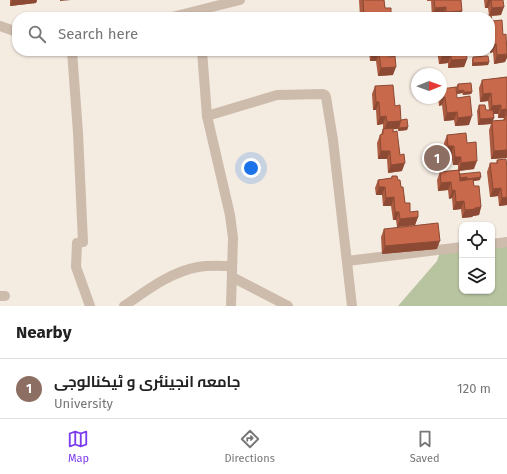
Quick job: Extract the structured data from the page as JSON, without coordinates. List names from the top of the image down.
{
  "north": "right",
  "page": {
    "search": "Search here",
    "pins": "1",
    "heading": "Nearby",
    "list": [
      {
        "mark": "1",
        "name": "جامعہ انجینئری و ٹیکنالوجی",
        "note": "University",
        "value": "120 m"
      }
    ],
    "nav": ["Map", "Directions", "Saved"]
  }
}
